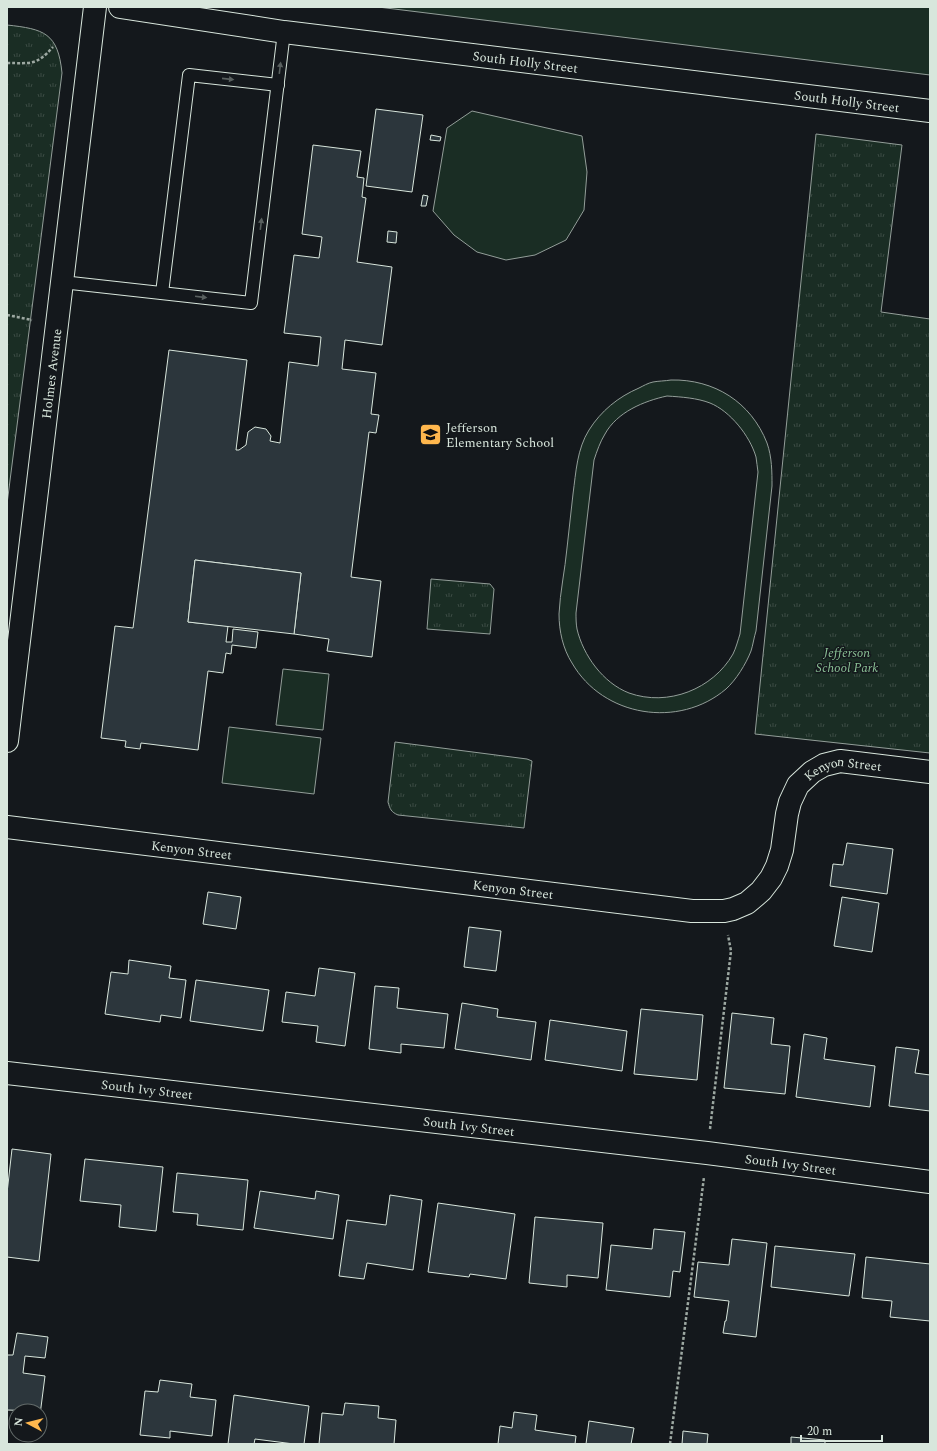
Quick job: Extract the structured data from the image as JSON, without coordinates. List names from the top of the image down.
{
  "streets": {
    "street": [
      "South Holly Street",
      "Holmes Avenue",
      "Kenyon Street",
      "South Ivy Street"
    ]
  },
  "parks": ["Jefferson School Park"],
  "places": {
    "school or university": ["Jefferson Elementary School"]
  },
  "scale_bar": "20 m",
  "north": "left"
}
